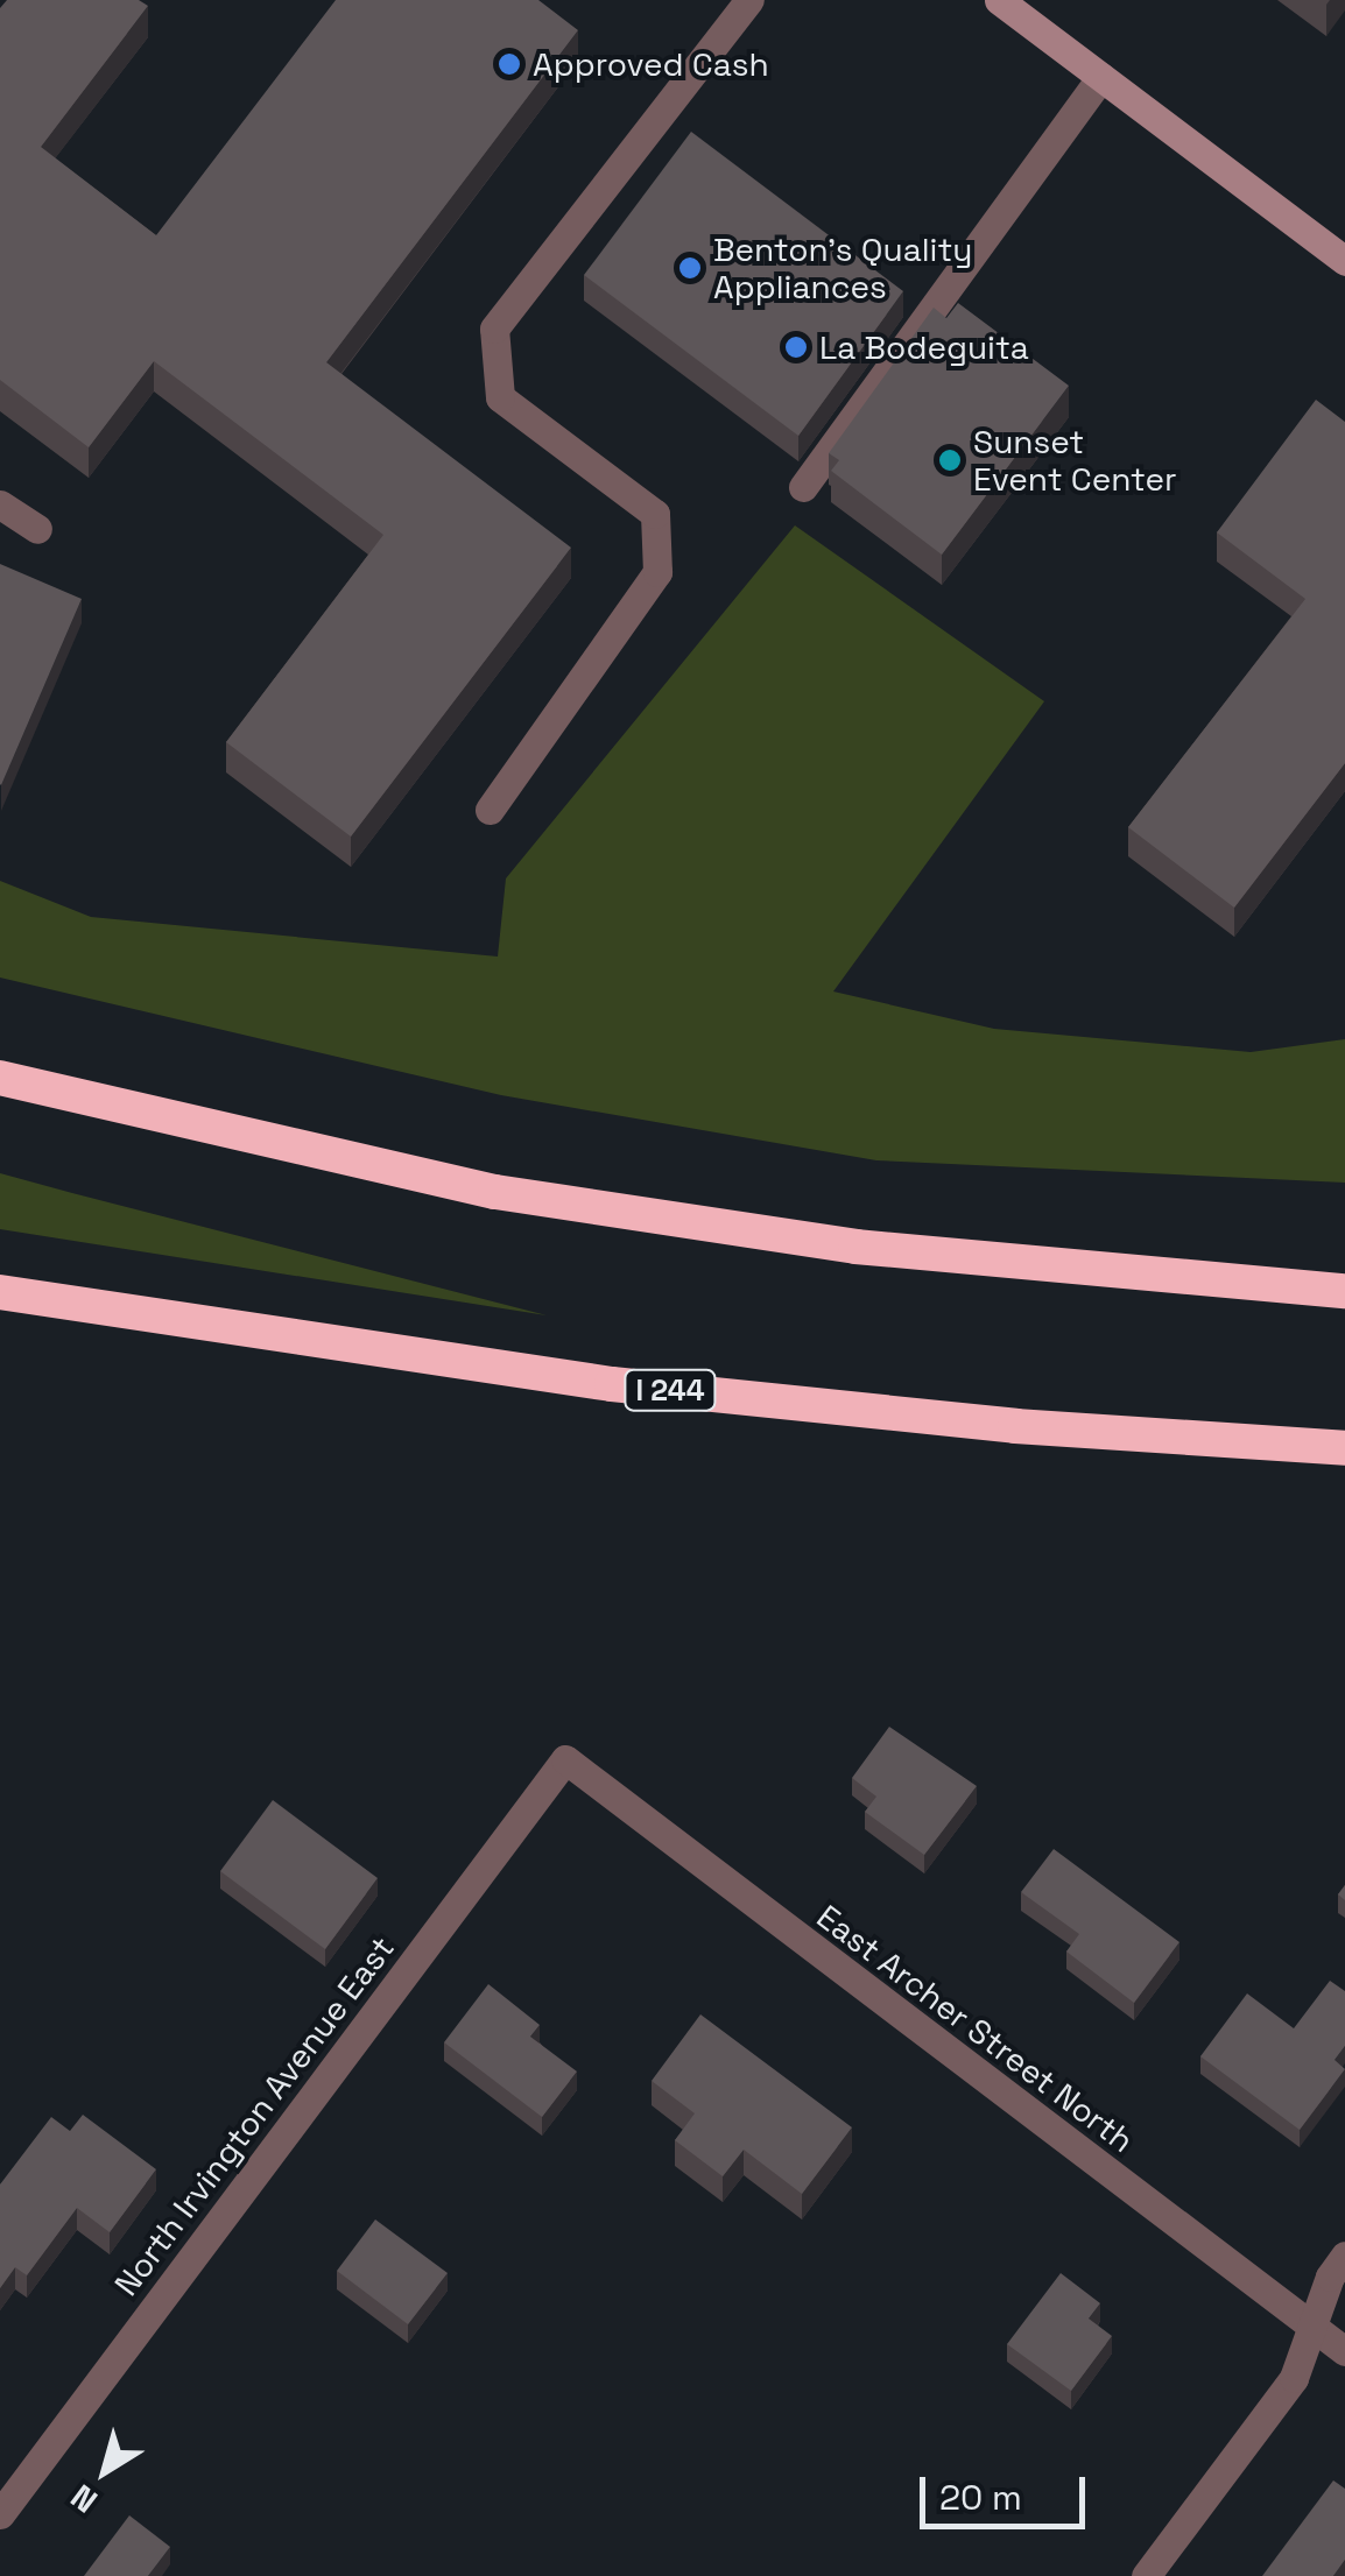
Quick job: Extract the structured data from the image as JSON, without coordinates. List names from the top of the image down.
{
  "streets": {
    "highway": ["I 244"],
    "street": ["East Archer Street North", "North Irvington Avenue East"]
  },
  "crossings": [
    ["East Archer Street North", "North Irvington Avenue East"]
  ],
  "places": [
    "Approved Cash",
    "Benton's Quality Appliances",
    "La Bodeguita",
    "Sunset Event Center"
  ],
  "scale_bar": "20 m",
  "north": "bottom left"
}
